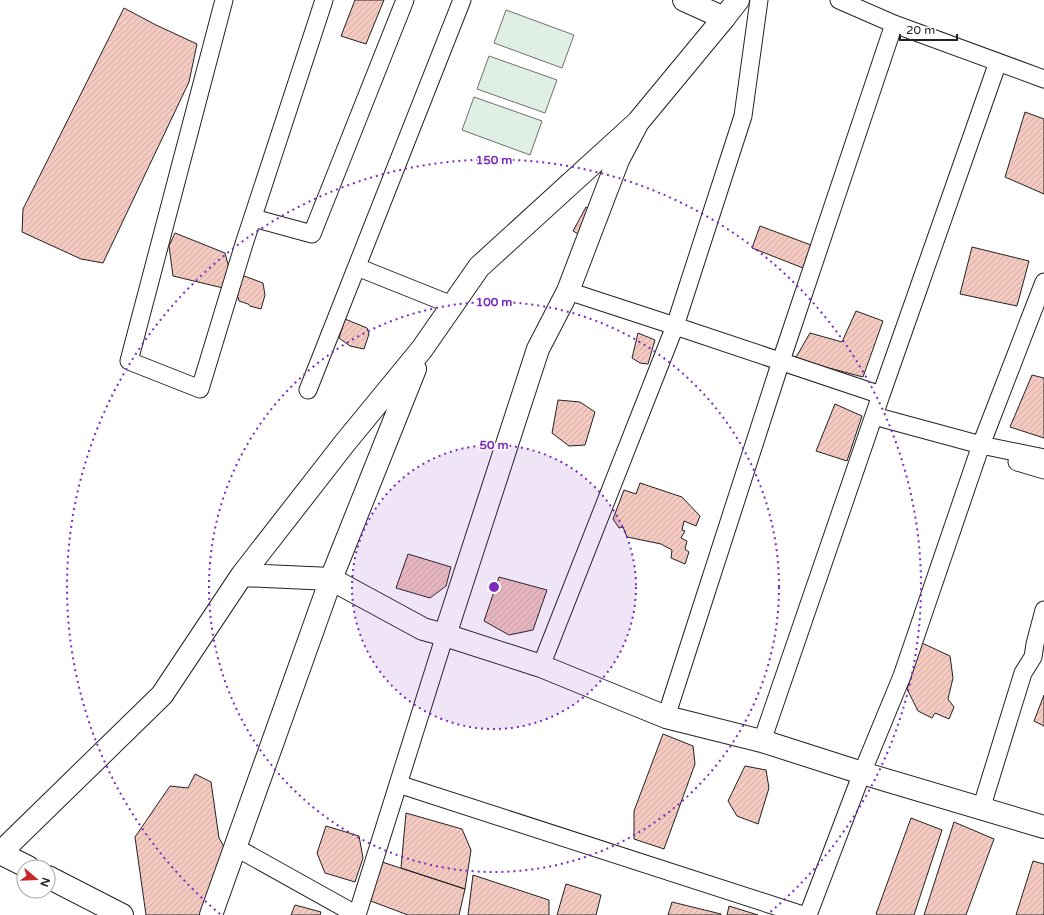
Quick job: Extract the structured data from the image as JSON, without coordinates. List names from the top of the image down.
{
  "scale_bar": "20 m",
  "north": "right",
  "rings": ["150 m", "100 m", "50 m"]
}
